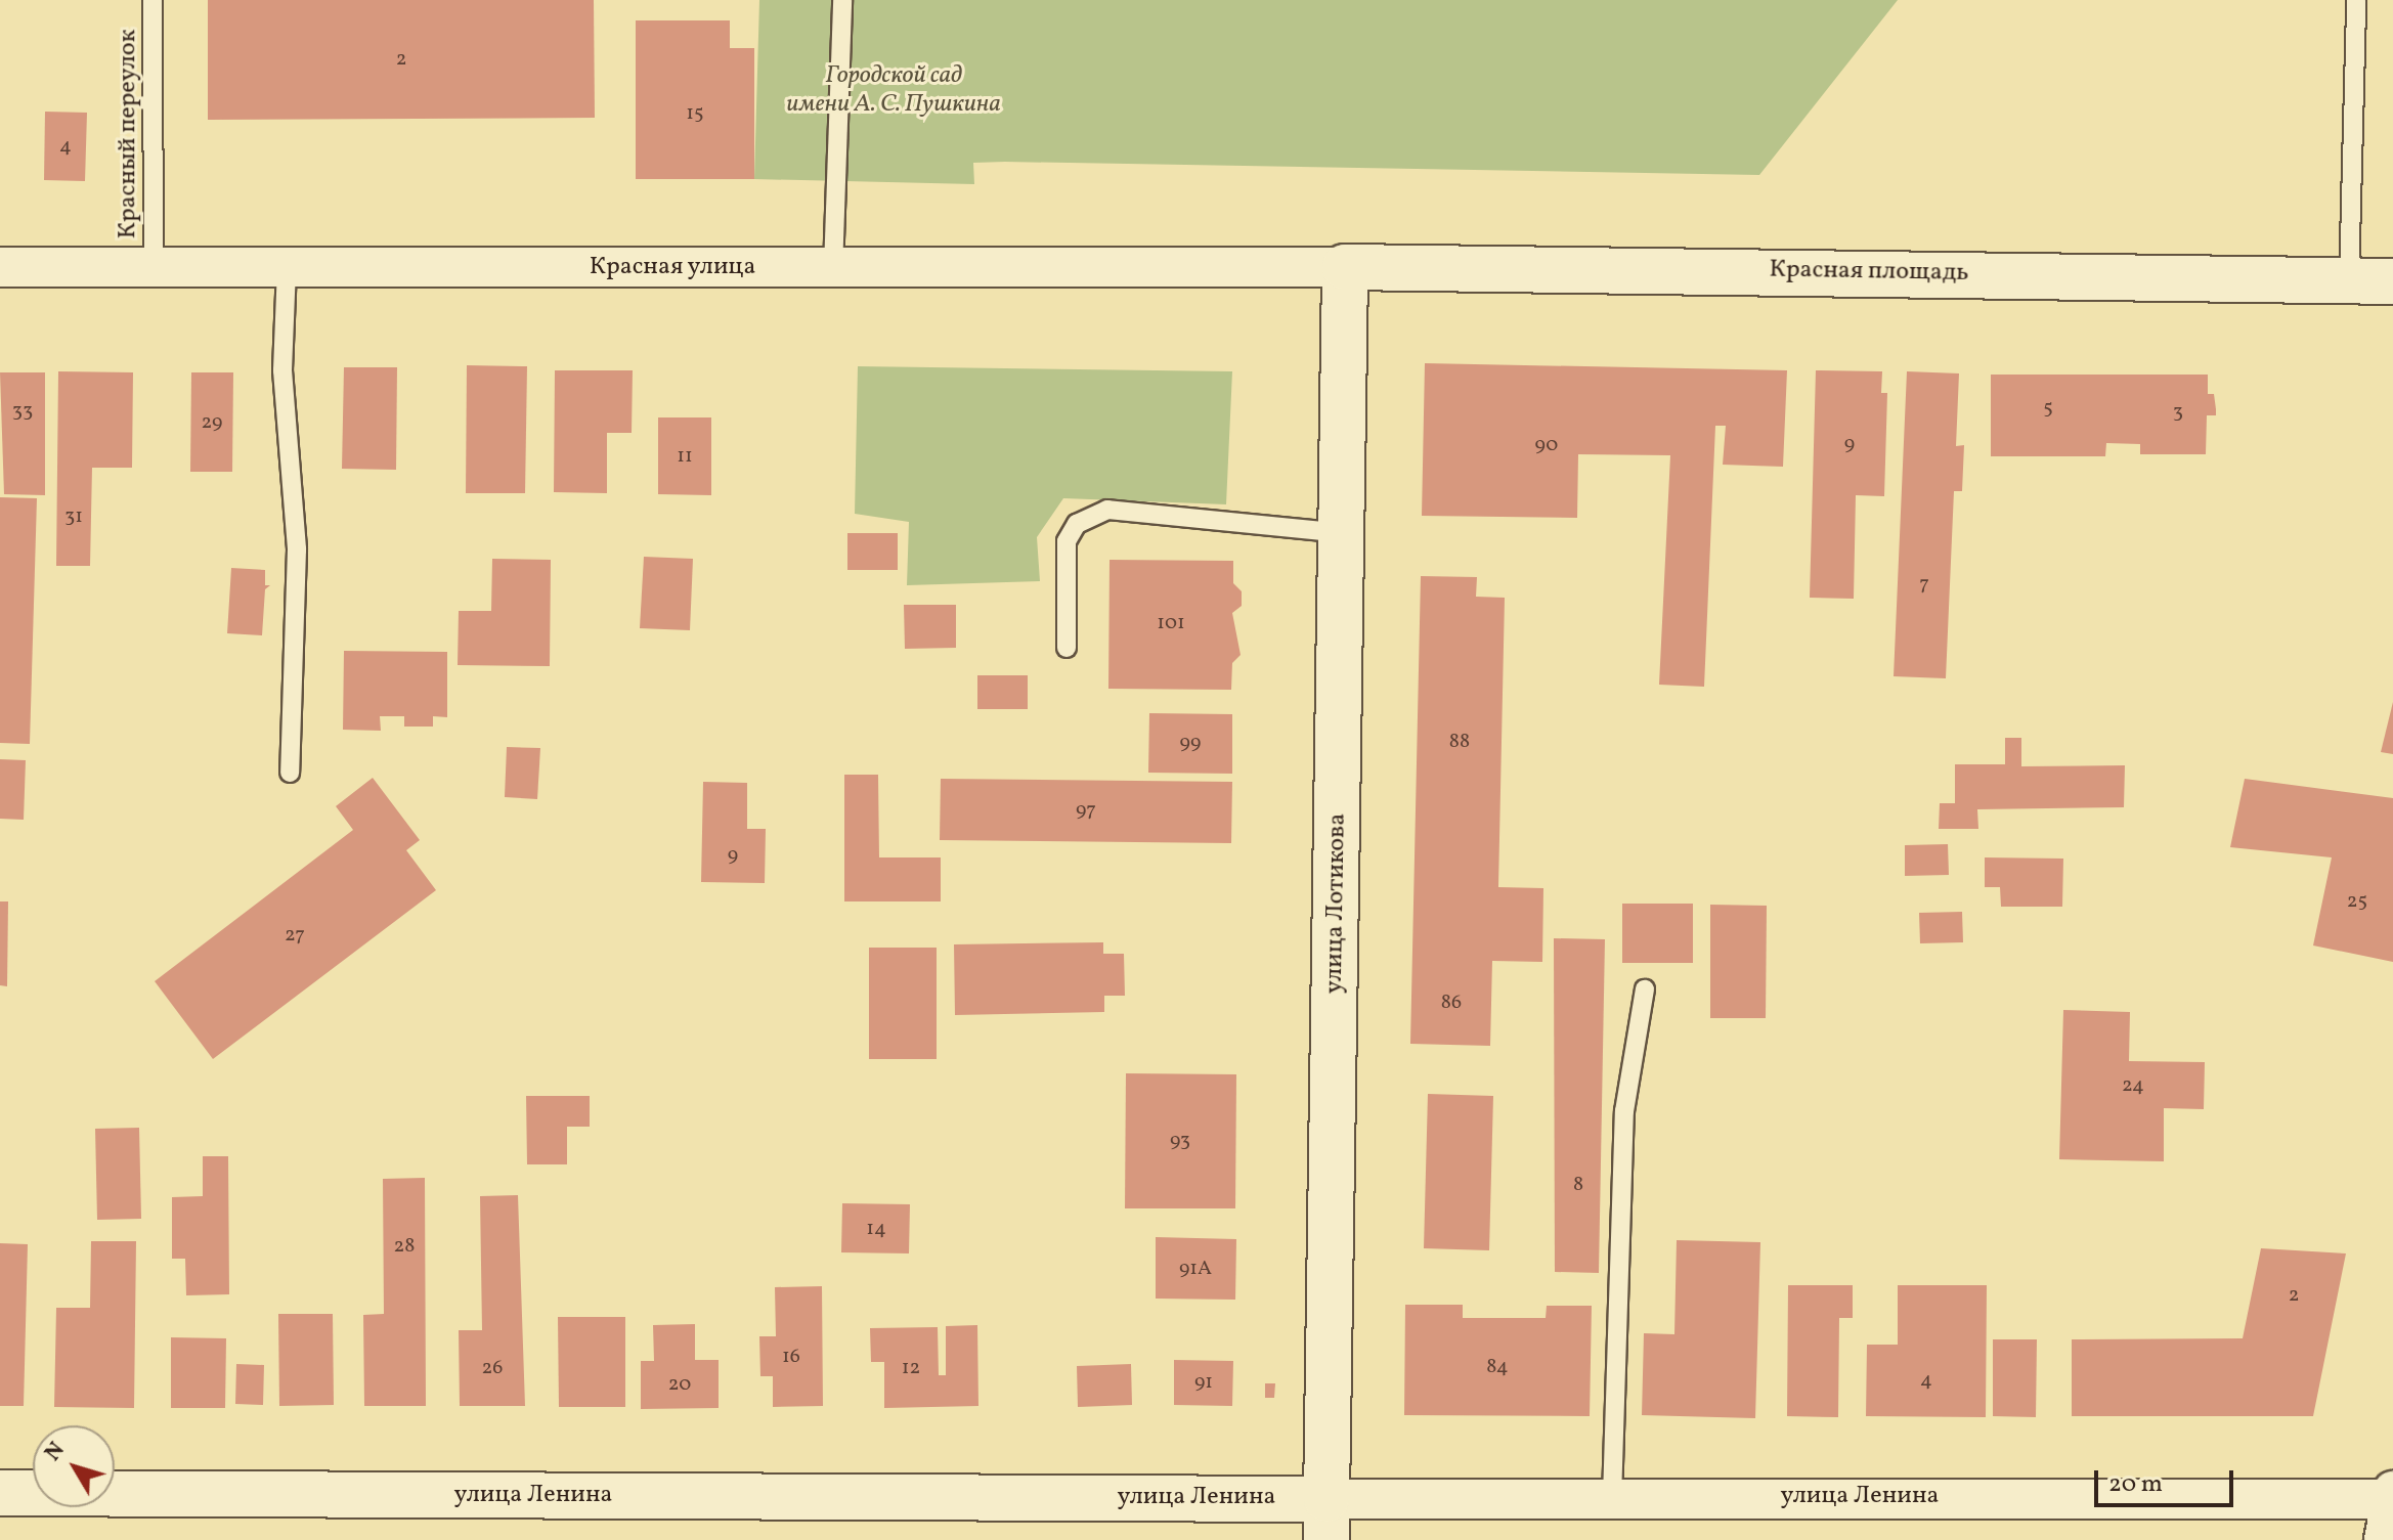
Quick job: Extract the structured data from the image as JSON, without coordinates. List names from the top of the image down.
{
  "streets": {
    "main road": ["Красная площадь", "улица Лотикова", "улица Ленина"],
    "street": ["Красная улица"],
    "lane": ["Красный переулок"]
  },
  "crossings": [
    ["Красный переулок", "Красная улица"],
    ["Красная улица", "Красная площадь"],
    ["Красная улица", "улица Лотикова"],
    ["Красная площадь", "улица Лотикова"],
    ["улица Лотикова", "улица Ленина"]
  ],
  "parks": ["Городской сад имени А. С. Пушкина"],
  "house_numbers": [
    "2",
    "15",
    "4",
    "5",
    "33",
    "3",
    "29",
    "9",
    "90",
    "11",
    "31",
    "7",
    "101",
    "88",
    "99",
    "97",
    "9",
    "25",
    "27",
    "86",
    "24",
    "93",
    "8",
    "14",
    "28",
    "91А",
    "2",
    "16",
    "84",
    "26",
    "12",
    "4",
    "91",
    "20"
  ],
  "scale_bar": "20 m",
  "north": "top left"
}
